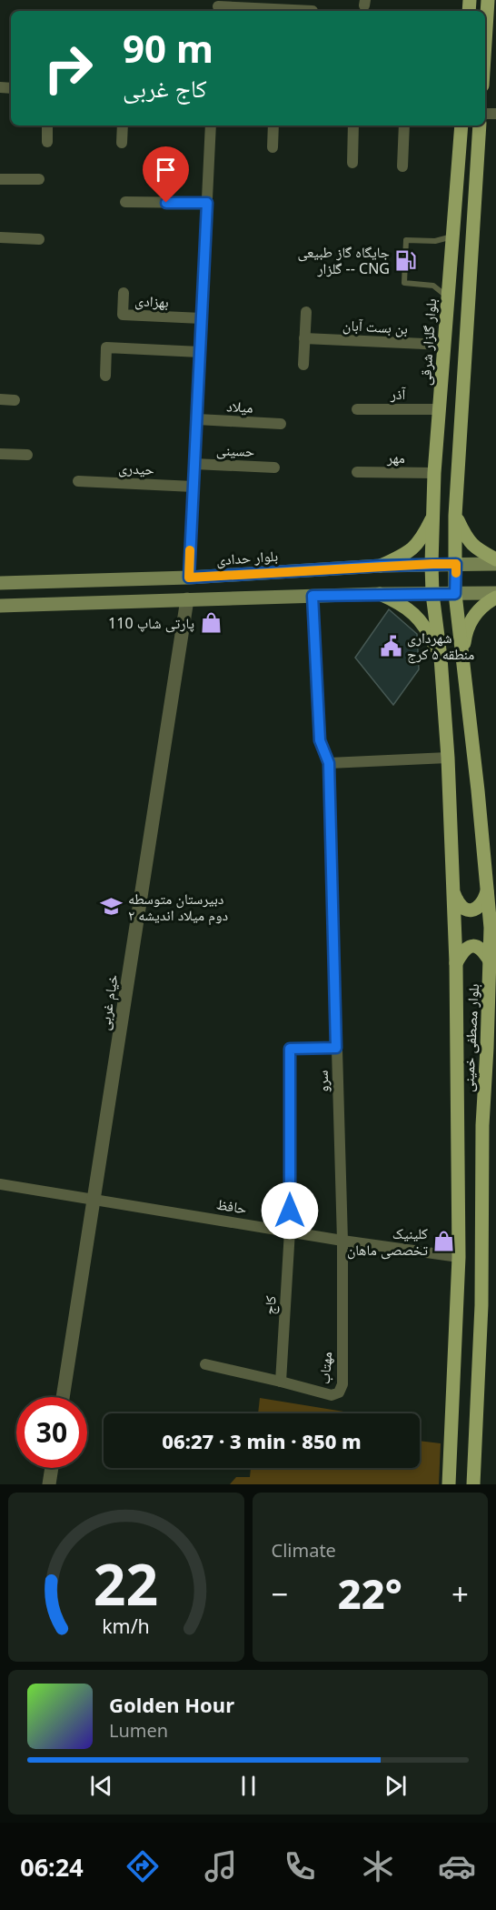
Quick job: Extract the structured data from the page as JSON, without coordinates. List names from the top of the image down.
{
  "streets": {
    "main road": ["بلوار گلزار شرقی", "بلوار حدادی", "بلوار مصطفی خمینی"],
    "street": [
      "بهزادی",
      "بن بست آبان",
      "آذر",
      "میلاد",
      "حسینی",
      "مهر",
      "حیدری",
      "خیام غربی",
      "سرو",
      "حافظ",
      "کاج",
      "مهتاب"
    ]
  },
  "crossings": [
    ["بن بست آبان", "بلوار گلزار شرقی"],
    ["بلوار گلزار شرقی", "آذر"],
    ["بلوار گلزار شرقی", "مهر"],
    ["بلوار گلزار شرقی", "بلوار حدادی"],
    ["بلوار گلزار شرقی", "بلوار مصطفی خمینی"],
    ["بلوار حدادی", "بلوار مصطفی خمینی"],
    ["خیام غربی", "حافظ"],
    ["بلوار مصطفی خمینی", "حافظ"],
    ["سرو", "حافظ"],
    ["سرو", "کاج"],
    ["سرو", "مهتاب"],
    ["حافظ", "کاج"],
    ["حافظ", "مهتاب"],
    ["کاج", "مهتاب"]
  ],
  "places": {
    "fuel station": ["جایگاه گاز طبیعی گلزار -- CNG"],
    "shop": ["پارتی شاپ 110", "کلینیک تخصصی ماهان"],
    "public building": ["شهرداری منطقه ۵ کرج"],
    "school or university": ["دبیرستان متوسطه دوم میلاد اندیشه ۲"]
  },
  "page": {
    "turn": ["90 m", "کاج غربی"],
    "limit": "30",
    "trip": "06:27 · 3 min · 850 m",
    "tile": "Climate",
    "heat": ["−", "22°", "+"],
    "song": ["Golden Hour", "Lumen"],
    "tabs": "06:24",
    "gauge": ["22", "km/h"]
  }
}
